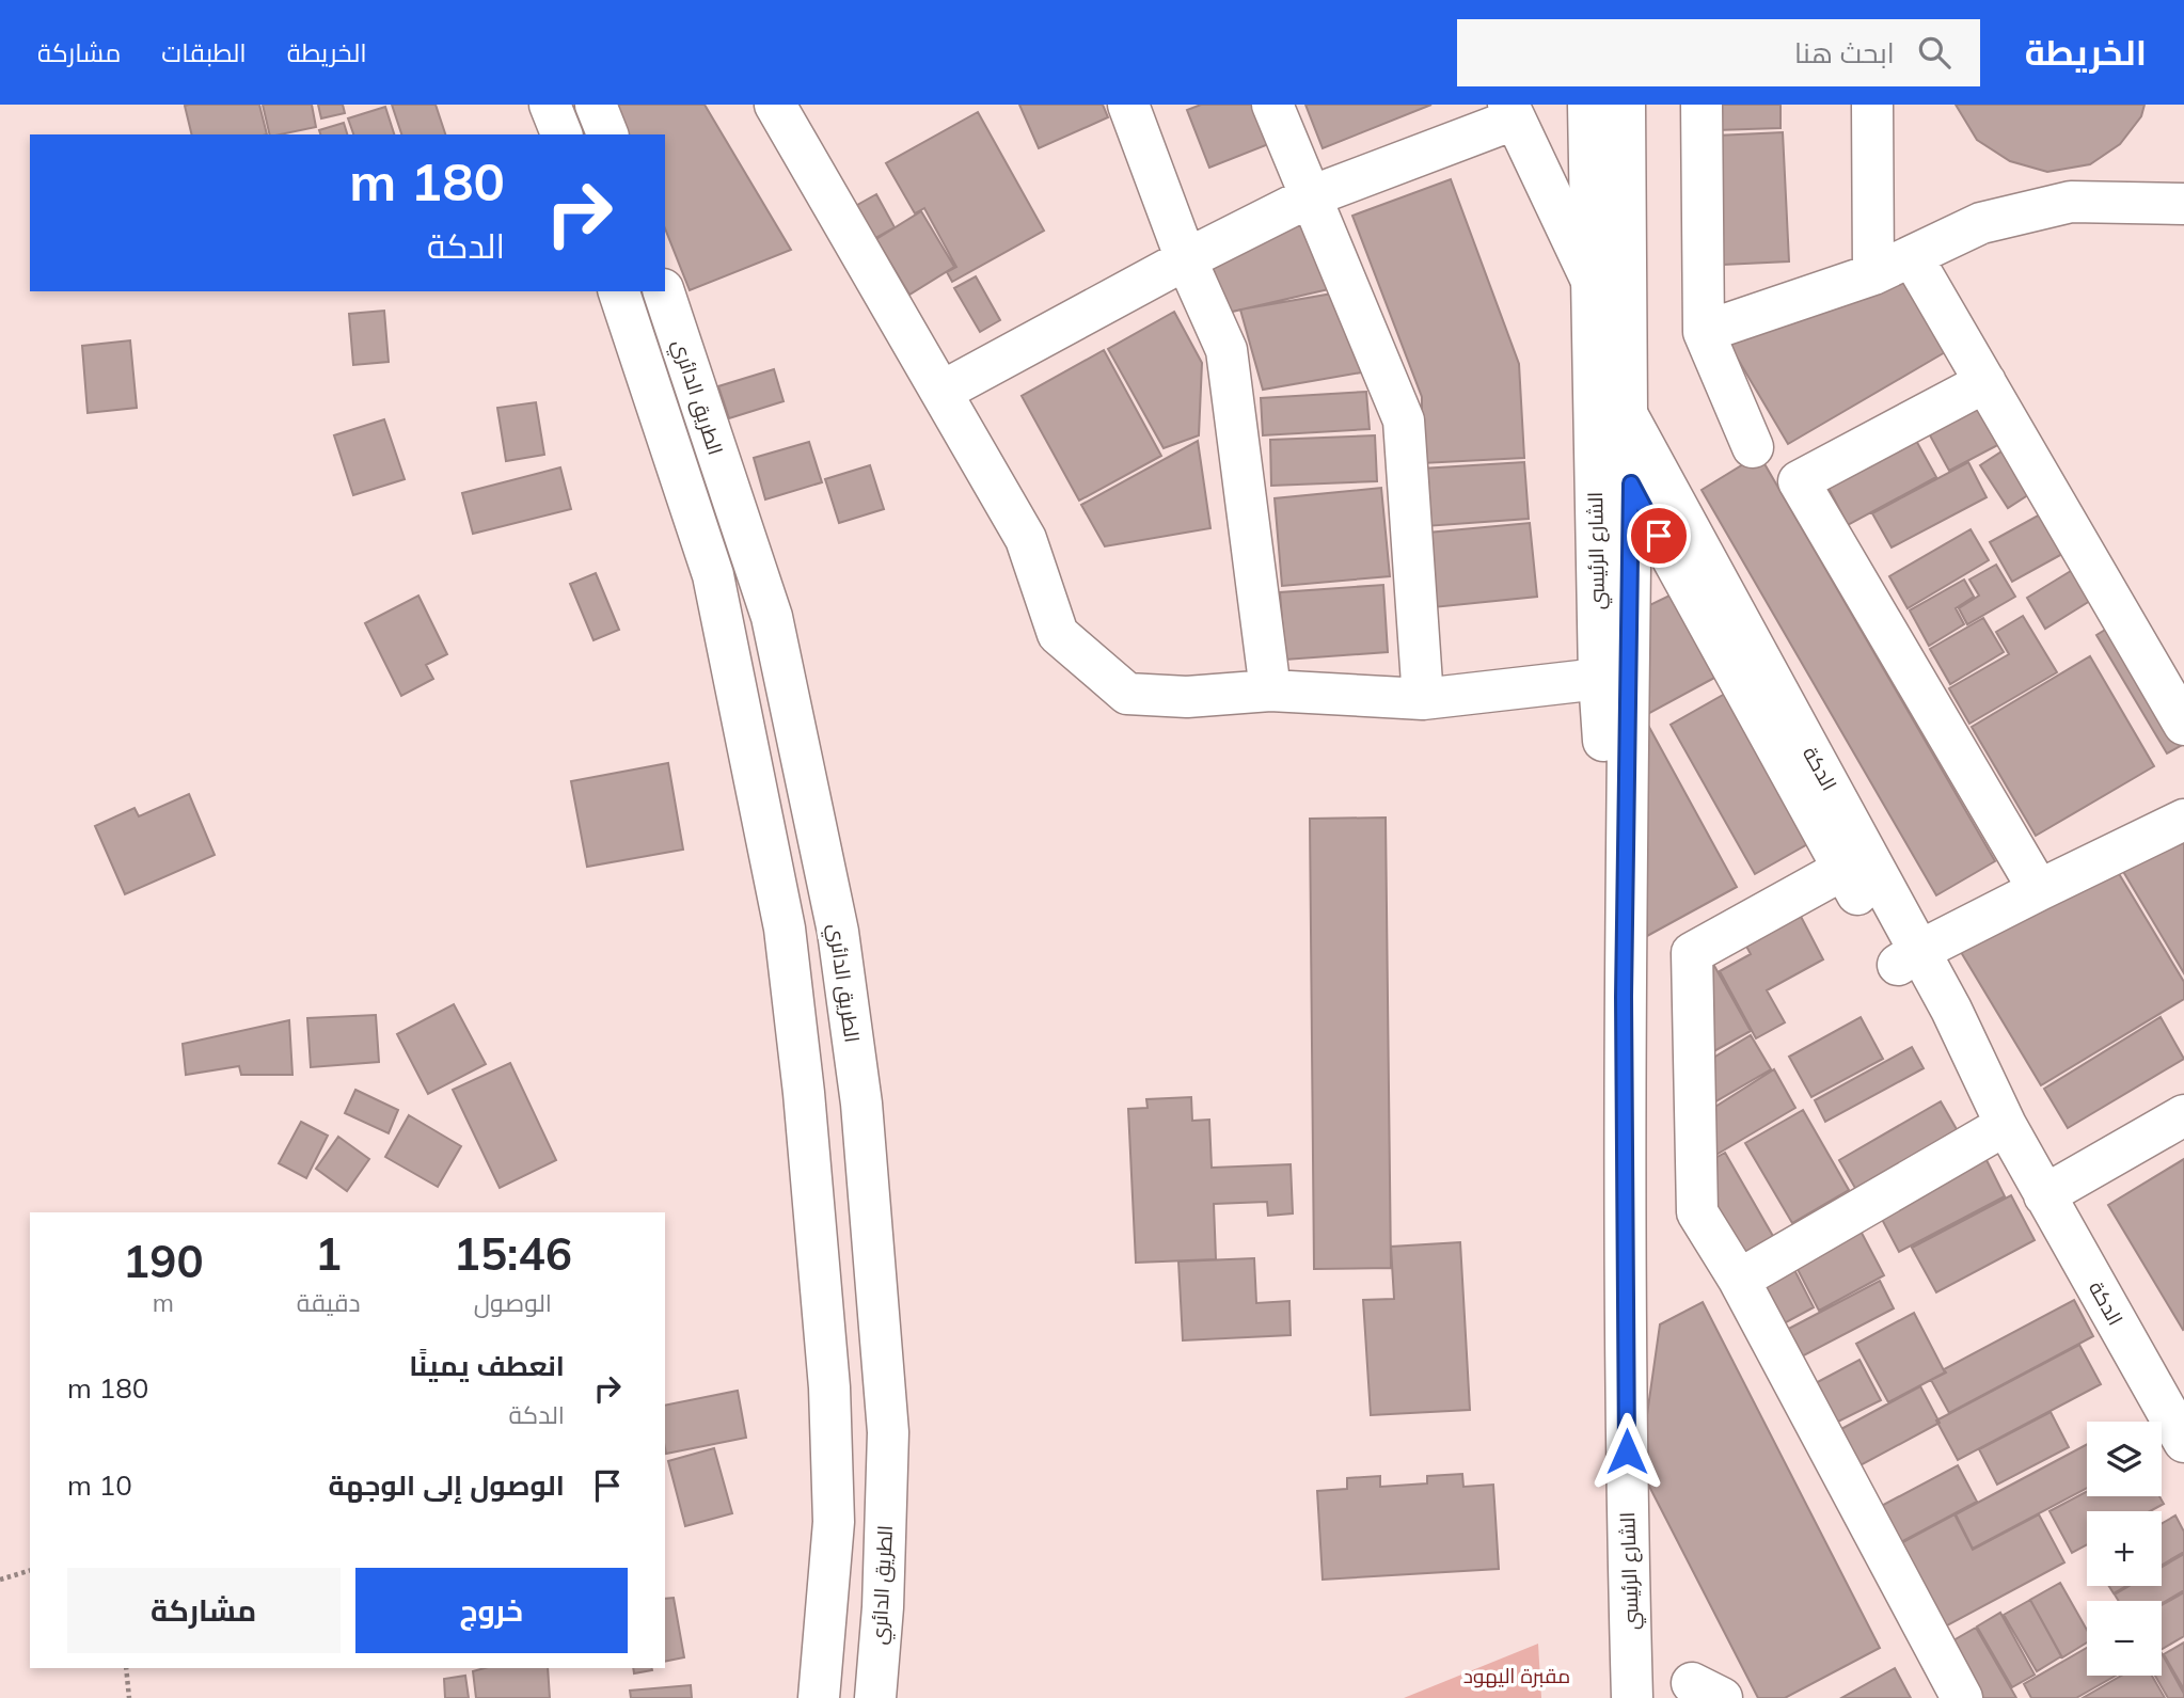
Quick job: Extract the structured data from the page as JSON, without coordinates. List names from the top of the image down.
{
  "streets": {
    "street": ["الطريق الدائري", "الشارع الرئيسي", "الدكة"]
  },
  "crossings": [
    ["الشارع الرئيسي", "الدكة"]
  ],
  "parks": ["مقبرة اليهود"],
  "page": {
    "header": "الخريطة",
    "search": "ابحث هنا",
    "nav": ["الخريطة", "الطبقات", "مشاركة"],
    "turn": ["180 m", "الدكة"],
    "eta": [
      "15:46",
      "الوصول",
      "1",
      "دقيقة",
      "190",
      "m"
    ],
    "list": [
      {
        "name": "انعطف يمينًا",
        "note": "الدكة",
        "value": "180 m"
      },
      {
        "name": "الوصول إلى الوجهة",
        "value": "10 m"
      }
    ],
    "map_buttons": ["+", "−"],
    "buttons": ["خروج", "مشاركة"]
  }
}
